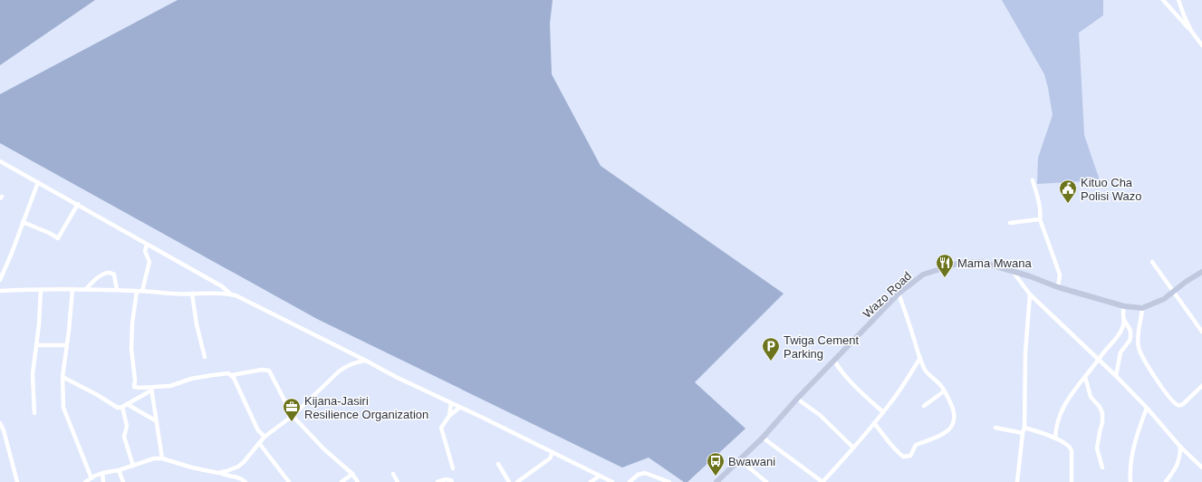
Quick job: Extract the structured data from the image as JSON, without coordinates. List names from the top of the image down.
{
  "streets": {
    "main road": ["Wazo Road"]
  },
  "places": {
    "public building": ["Kituo Cha Polisi Wazo"],
    "restaurant": ["Mama Mwana"],
    "parking": ["Twiga Cement Parking"],
    "office": ["Kijana-Jasiri Resilience Organization"],
    "bus stop": ["Bwawani"]
  }
}
